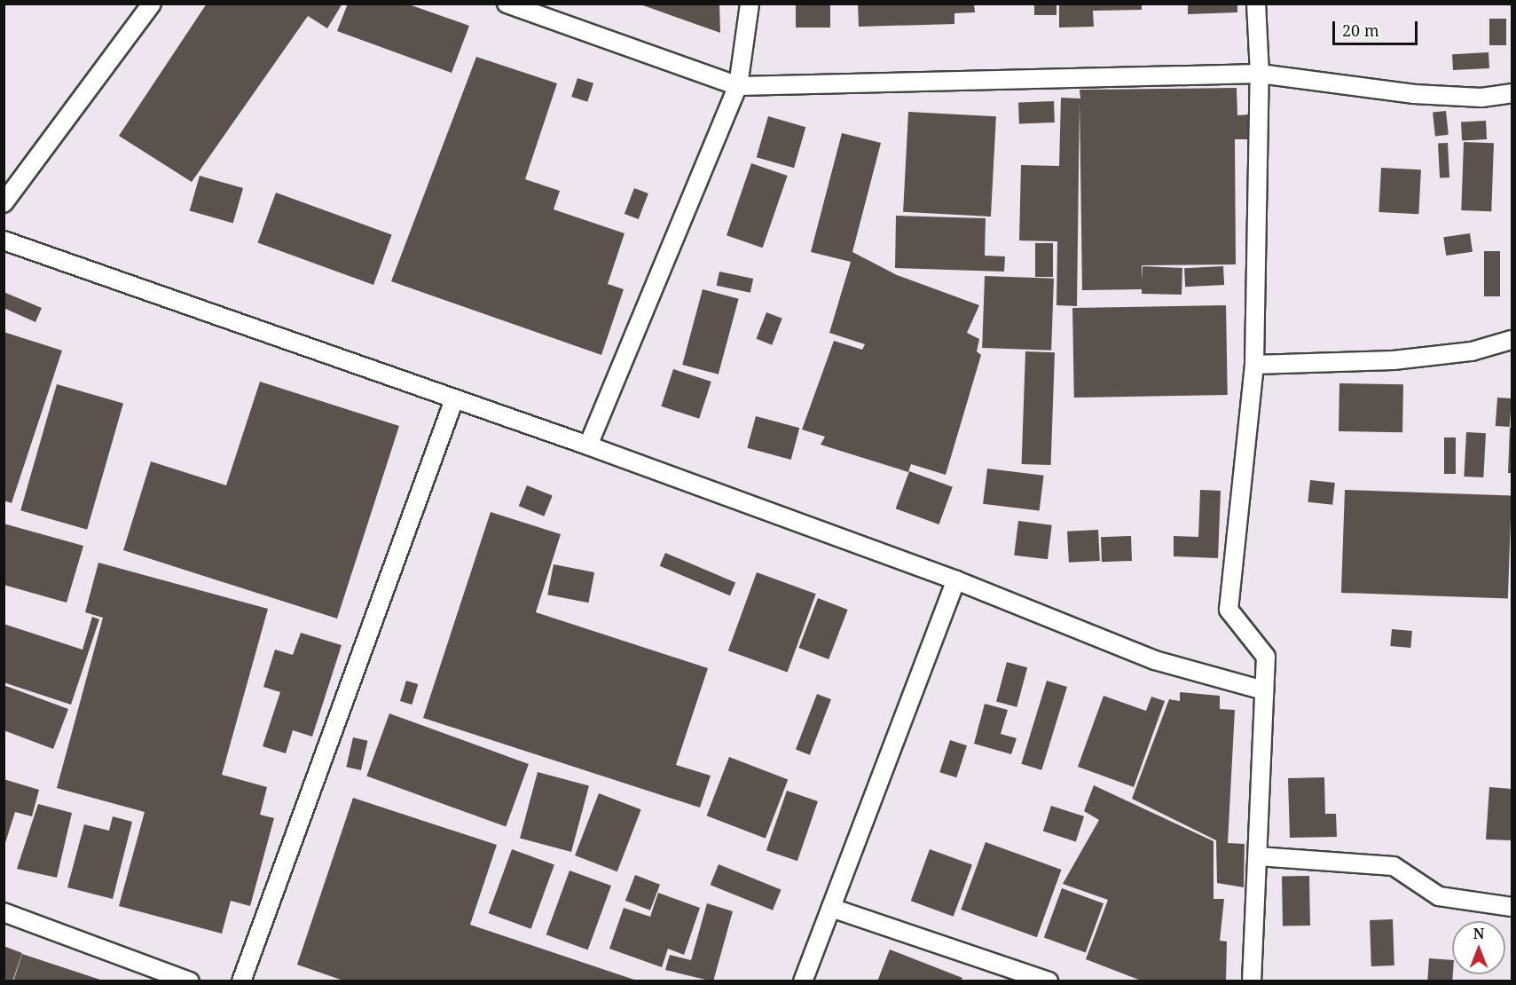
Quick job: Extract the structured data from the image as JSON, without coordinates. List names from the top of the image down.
{
  "scale_bar": "20 m",
  "north": "top"
}
